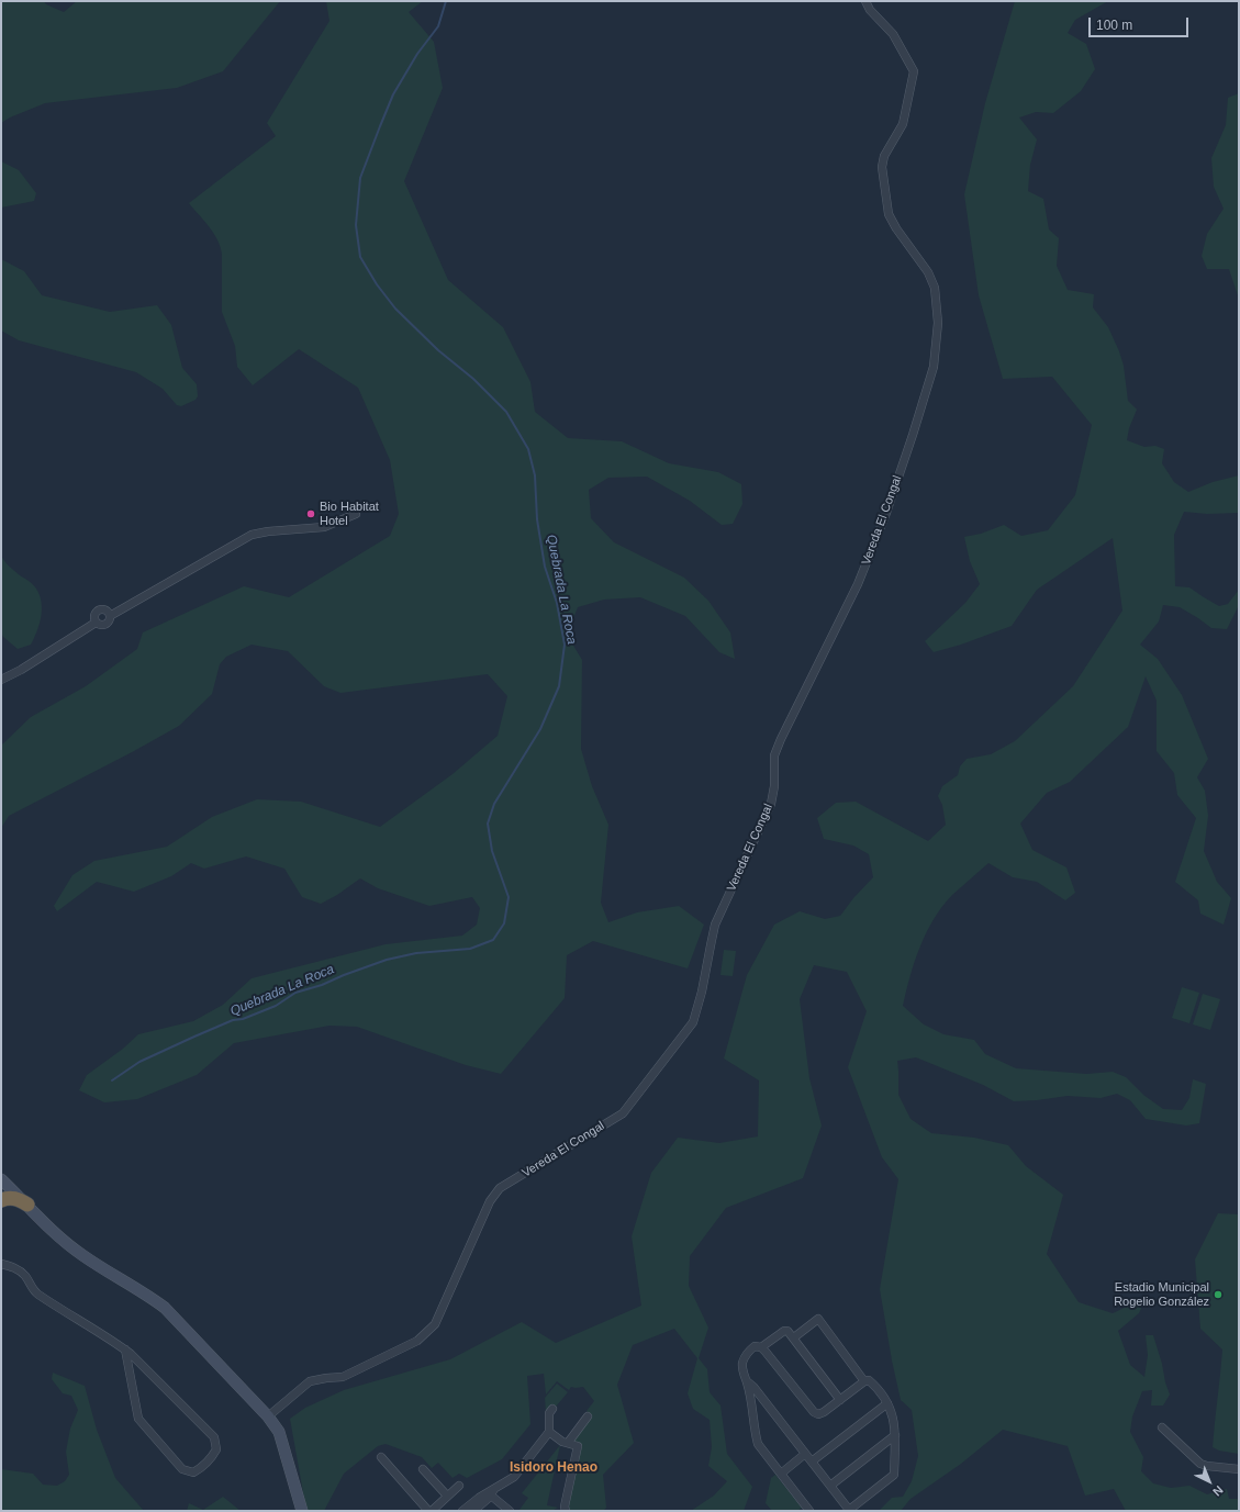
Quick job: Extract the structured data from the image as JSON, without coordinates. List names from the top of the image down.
{
  "streets": {
    "street": ["Vereda El Congal"]
  },
  "districts": ["Isidoro Henao"],
  "water": ["Quebrada La Roca"],
  "places": ["Bio Habitat Hotel", "Estadio Municipal Rogelio González"],
  "scale_bar": "100 m",
  "north": "bottom right"
}
